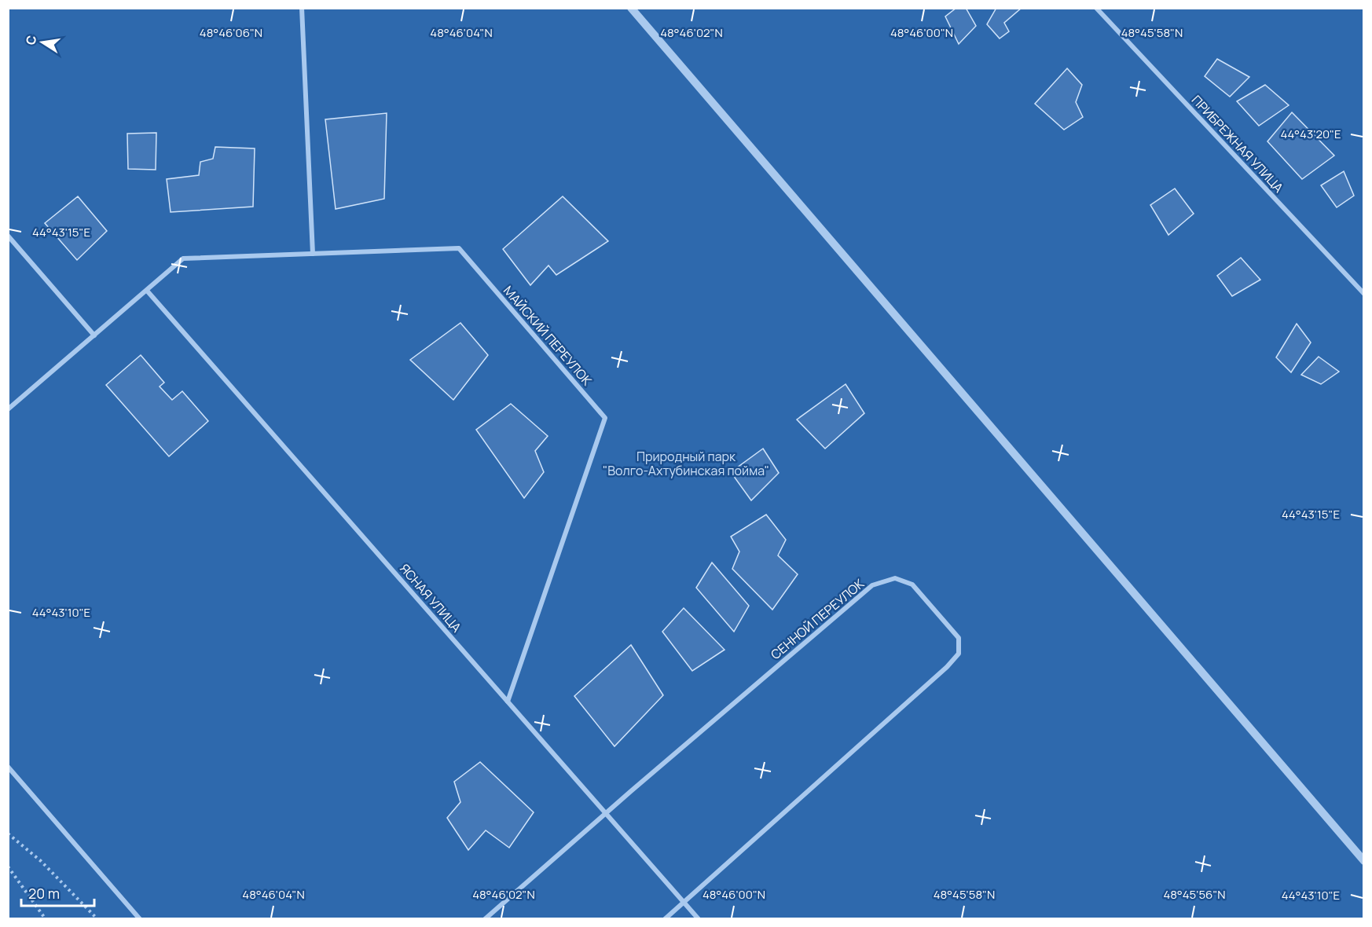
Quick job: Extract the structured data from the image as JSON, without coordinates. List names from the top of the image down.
{
  "streets": {
    "street": [
      "ПРИБРЕЖНАЯ УЛИЦА",
      "МАЙСКИЙ ПЕРЕУЛОК",
      "ЯСНАЯ УЛИЦА",
      "СЕННОЙ ПЕРЕУЛОК"
    ]
  },
  "crossings": [
    ["МАЙСКИЙ ПЕРЕУЛОК", "ЯСНАЯ УЛИЦА"],
    ["ЯСНАЯ УЛИЦА", "СЕННОЙ ПЕРЕУЛОК"]
  ],
  "parks": ["Природный парк \"Волго-Ахтубинская пойма\""],
  "scale_bar": "20 m",
  "north": "left",
  "coordinates": [
    "48°46'06\"N",
    "48°46'04\"N",
    "48°46'02\"N",
    "48°46'00\"N",
    "48°45'58\"N",
    "44°43'20\"E",
    "44°43'15\"E",
    "44°43'10\"E",
    "48°45'56\"N"
  ]
}
